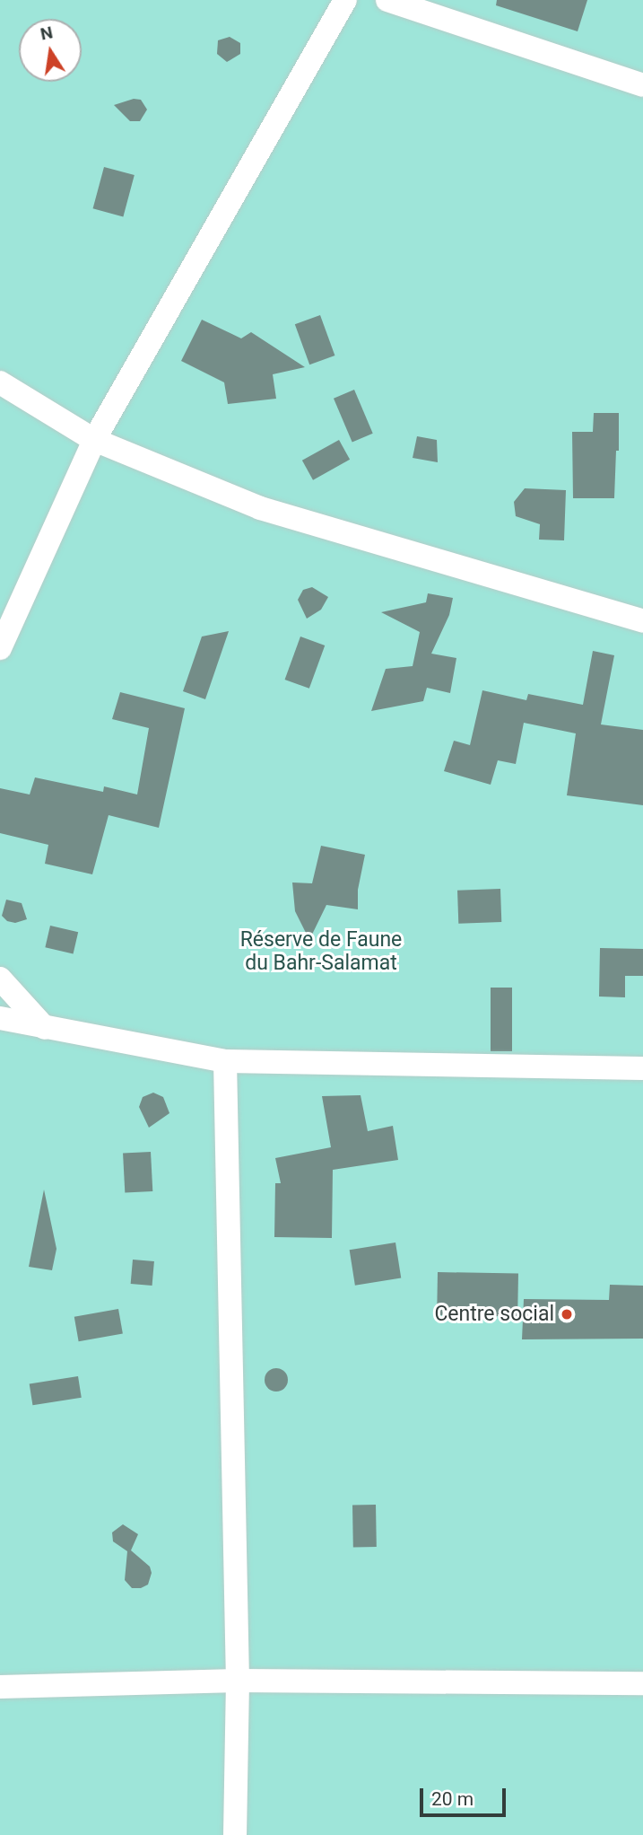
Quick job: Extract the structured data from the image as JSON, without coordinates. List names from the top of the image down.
{
  "parks": ["Réserve de Faune du Bahr-Salamat"],
  "places": ["Centre social"],
  "scale_bar": "20 m",
  "north": "top"
}
